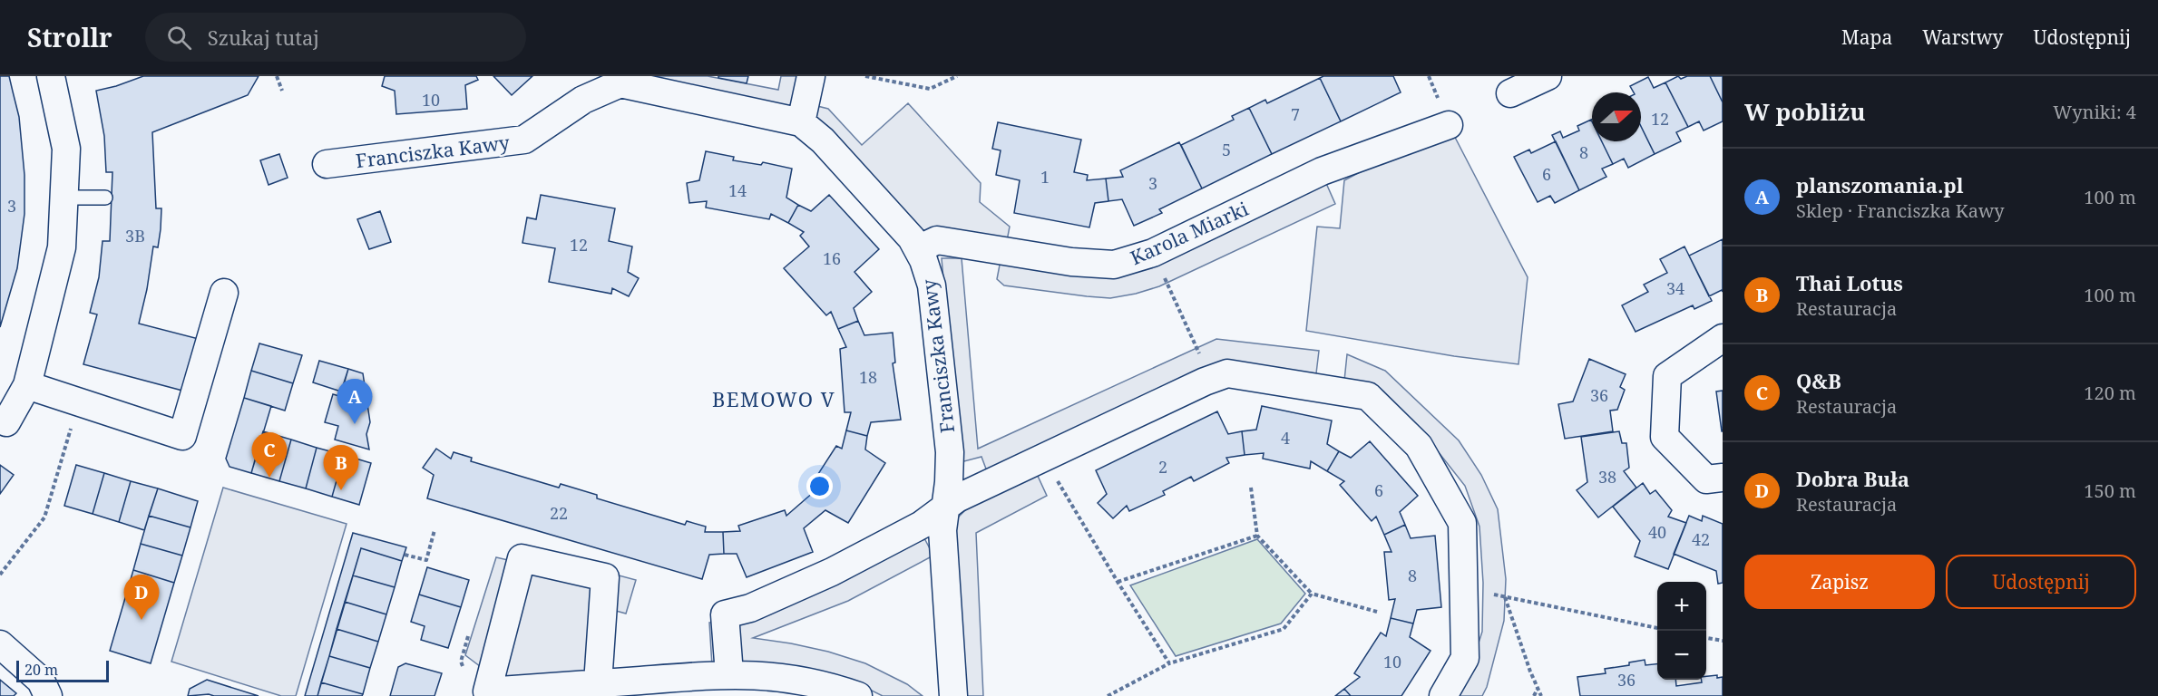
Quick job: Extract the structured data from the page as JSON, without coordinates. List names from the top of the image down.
{
  "streets": {
    "street": ["Franciszka Kawy", "Karola Miarki"]
  },
  "crossings": [
    ["Franciszka Kawy", "Karola Miarki"]
  ],
  "districts": ["BEMOWO V"],
  "house_numbers": [
    "10",
    "7",
    "12",
    "5",
    "8",
    "6",
    "1",
    "3",
    "14",
    "3",
    "3B",
    "12",
    "16",
    "34",
    "18",
    "36",
    "4",
    "2",
    "38",
    "6",
    "22",
    "40",
    "42",
    "8",
    "10",
    "36"
  ],
  "scale_bar": "20 m",
  "north": "right",
  "page": {
    "header": "Strollr",
    "search": "Szukaj tutaj",
    "nav": ["Mapa", "Warstwy", "Udostępnij"],
    "heading": ["W pobliżu", "Wyniki: 4"],
    "list": [
      {
        "mark": "A",
        "name": "planszomania.pl",
        "note": "Sklep · Franciszka Kawy",
        "value": "100 m"
      },
      {
        "mark": "B",
        "name": "Thai Lotus",
        "note": "Restauracja",
        "value": "100 m"
      },
      {
        "mark": "C",
        "name": "Q&B",
        "note": "Restauracja",
        "value": "120 m"
      },
      {
        "mark": "D",
        "name": "Dobra Buła",
        "note": "Restauracja",
        "value": "150 m"
      }
    ],
    "pins": [
      "A",
      "C",
      "B",
      "D"
    ],
    "buttons": ["Zapisz", "Udostępnij"],
    "map_buttons": ["+", "−"],
    "scale": "20 m"
  }
}
